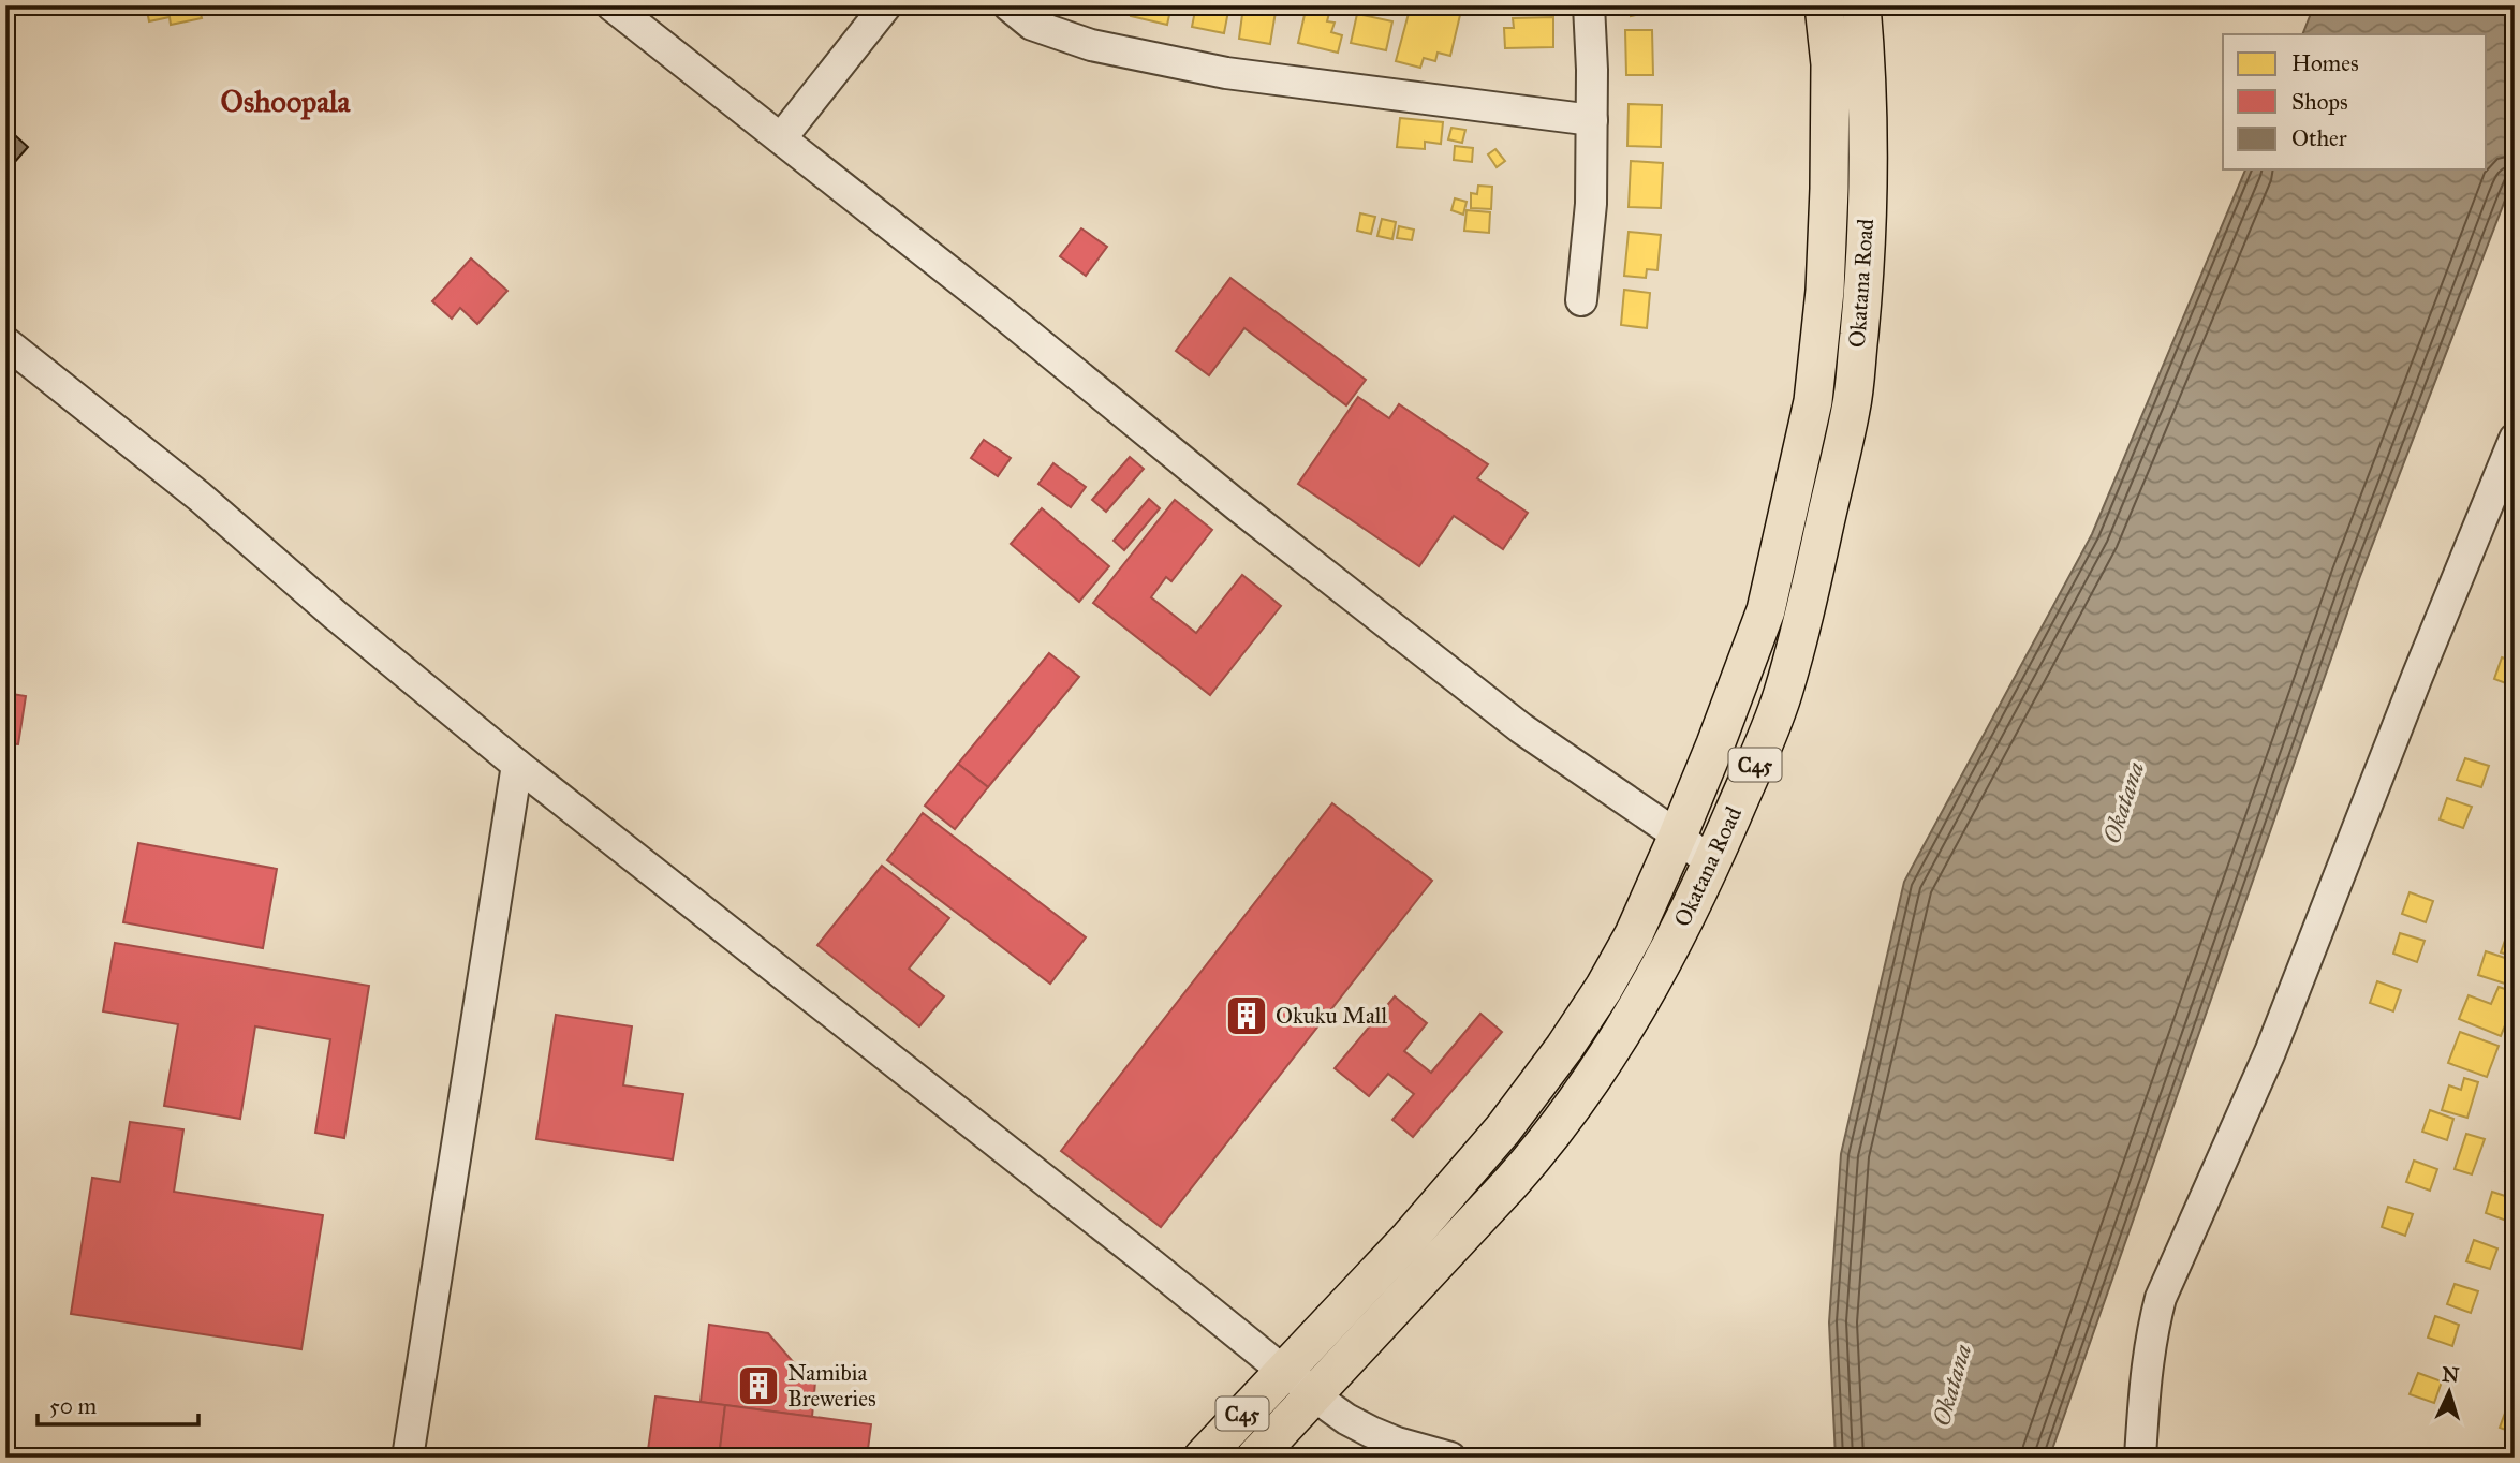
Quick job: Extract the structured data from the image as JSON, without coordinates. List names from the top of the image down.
{
  "streets": {
    "main road": ["Okatana Road", "C45"]
  },
  "crossings": [
    ["Okatana Road", "C45"]
  ],
  "districts": ["Oshoopala"],
  "water": ["Okatana"],
  "places": {
    "building": ["Okuku Mall", "Namibia Breweries"]
  },
  "legend": ["Homes", "Shops", "Other"],
  "scale_bar": "50 m",
  "north": "top"
}
